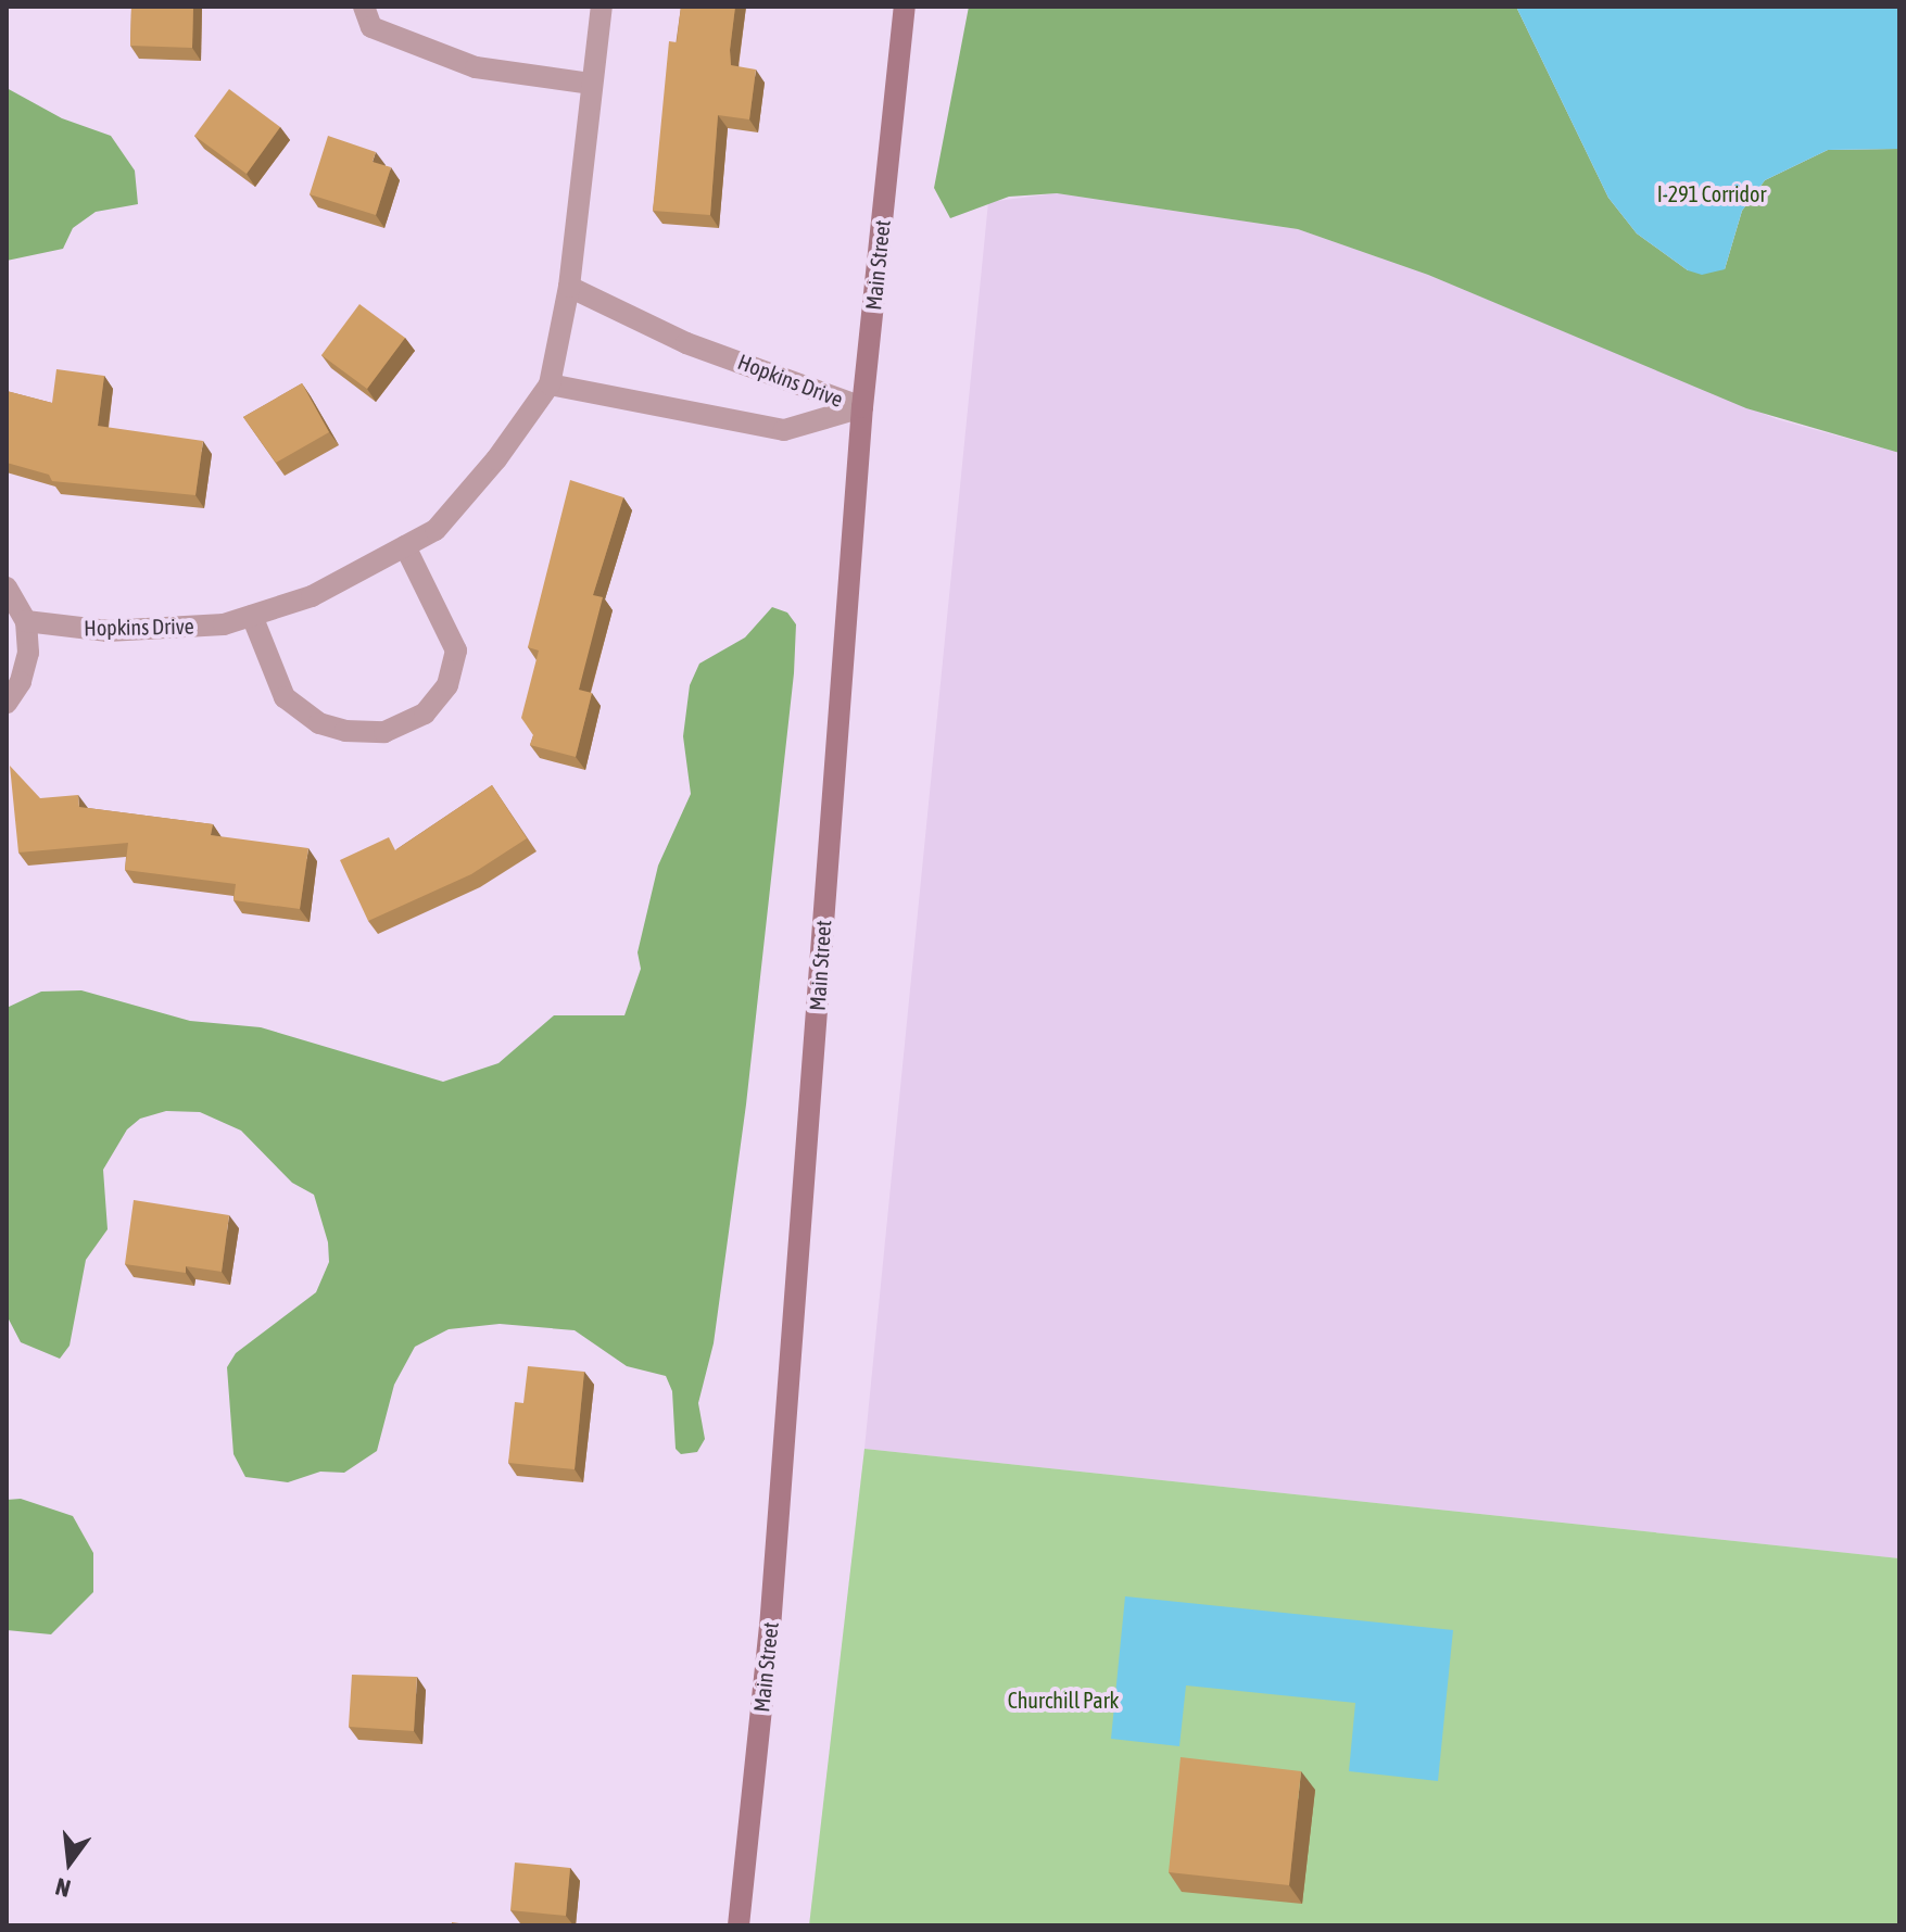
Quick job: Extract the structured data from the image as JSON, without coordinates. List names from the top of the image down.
{
  "streets": {
    "main road": ["Main Street"],
    "street": ["Hopkins Drive"]
  },
  "crossings": [
    ["Main Street", "Hopkins Drive"]
  ],
  "parks": ["I-291 Corridor", "Churchill Park"],
  "north": "bottom"
}
